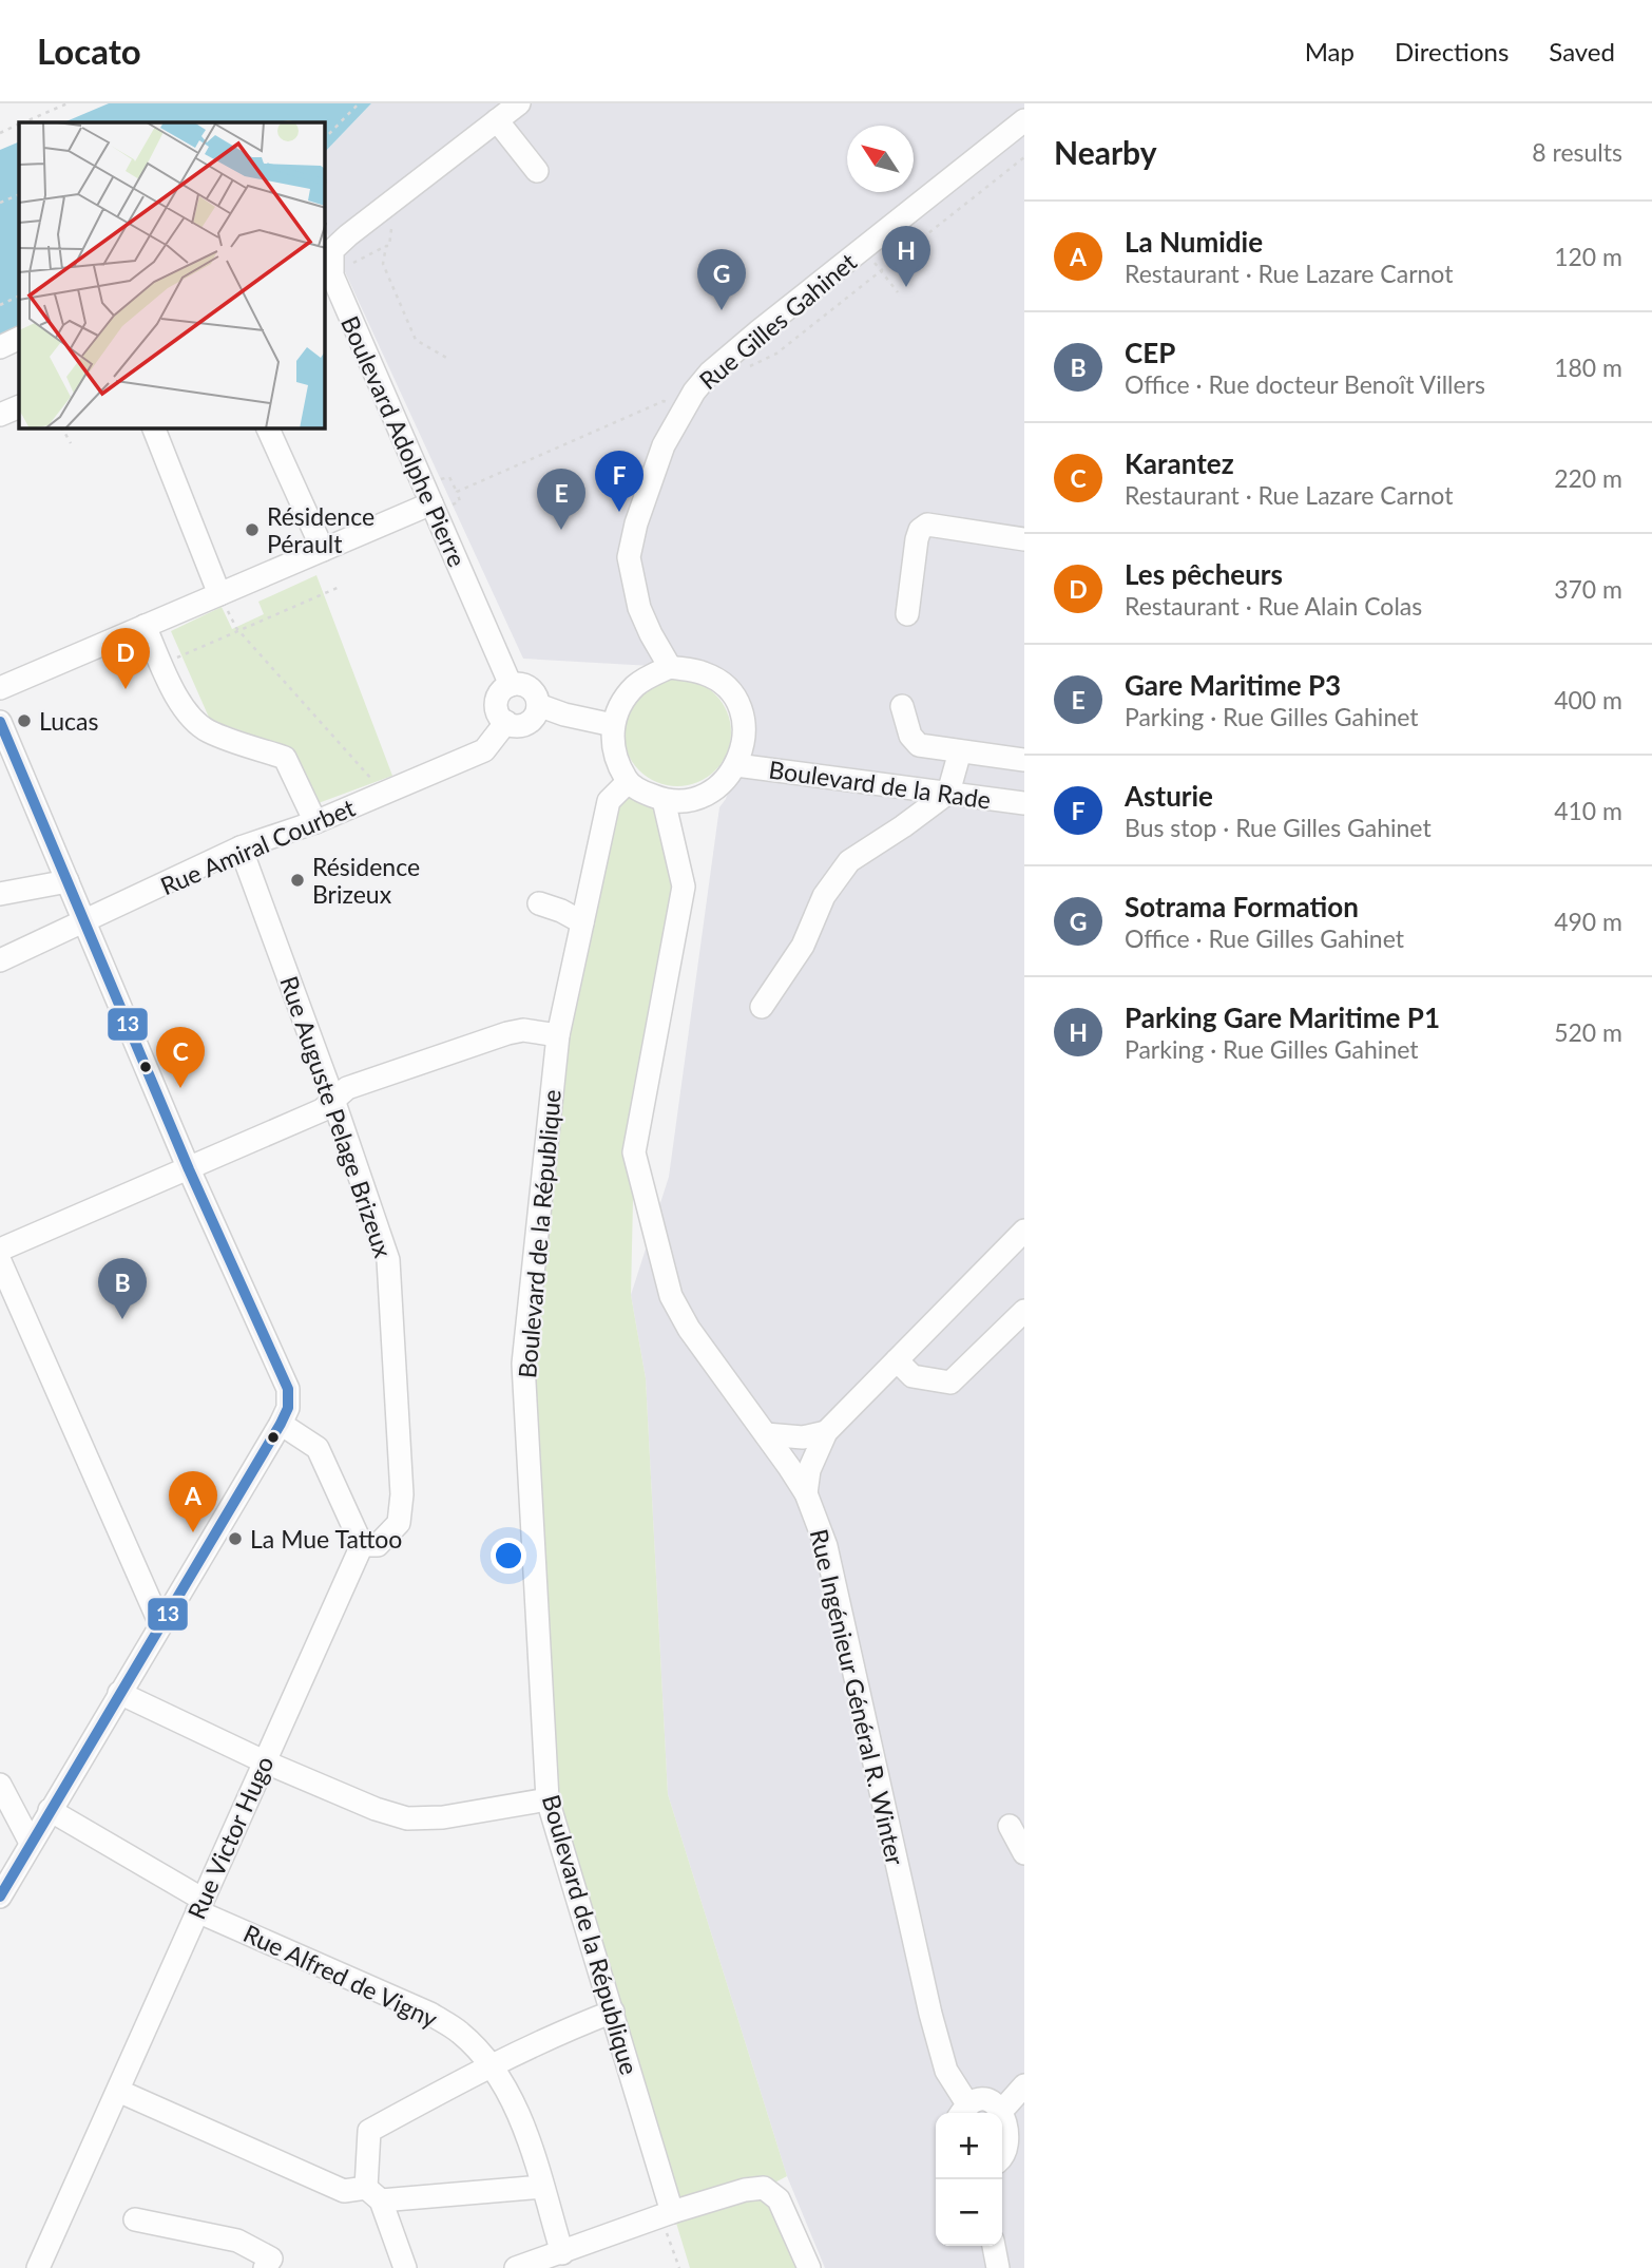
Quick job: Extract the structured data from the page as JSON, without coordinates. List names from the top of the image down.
{
  "streets": {
    "street": [
      "Rue Gilles Gahinet",
      "Boulevard Adolphe Pierre",
      "Boulevard de la Rade",
      "Rue Amiral Courbet",
      "Rue Auguste Pelage Brizeux",
      "Boulevard de la République",
      "Rue Ingénieur Général R. Winter",
      "Rue Victor Hugo",
      "Rue Alfred de Vigny"
    ]
  },
  "crossings": [
    ["Rue Gilles Gahinet", "Boulevard de la Rade"],
    ["Rue Gilles Gahinet", "Boulevard de la République"],
    ["Rue Gilles Gahinet", "Rue Ingénieur Général R. Winter"],
    ["Boulevard Adolphe Pierre", "Rue Amiral Courbet"],
    ["Boulevard de la Rade", "Boulevard de la République"],
    ["Boulevard de la Rade", "Rue Ingénieur Général R. Winter"],
    ["Rue Amiral Courbet", "Rue Auguste Pelage Brizeux"],
    ["Rue Auguste Pelage Brizeux", "Rue Victor Hugo"],
    ["Boulevard de la République", "Rue Ingénieur Général R. Winter"],
    ["Rue Victor Hugo", "Rue Alfred de Vigny"]
  ],
  "places": [
    "Résidence Pérault",
    "Lucas",
    "Résidence Brizeux",
    "La Mue Tattoo"
  ],
  "lines": ["transit line 13"],
  "north": "top left",
  "page": {
    "header": "Locato",
    "nav": ["Map", "Directions", "Saved"],
    "heading": ["Nearby", "8 results"],
    "list": [
      {
        "mark": "A",
        "name": "La Numidie",
        "note": "Restaurant · Rue Lazare Carnot",
        "value": "120 m"
      },
      {
        "mark": "B",
        "name": "CEP",
        "note": "Office · Rue docteur Benoît Villers",
        "value": "180 m"
      },
      {
        "mark": "C",
        "name": "Karantez",
        "note": "Restaurant · Rue Lazare Carnot",
        "value": "220 m"
      },
      {
        "mark": "D",
        "name": "Les pêcheurs",
        "note": "Restaurant · Rue Alain Colas",
        "value": "370 m"
      },
      {
        "mark": "E",
        "name": "Gare Maritime P3",
        "note": "Parking · Rue Gilles Gahinet",
        "value": "400 m"
      },
      {
        "mark": "F",
        "name": "Asturie",
        "note": "Bus stop · Rue Gilles Gahinet",
        "value": "410 m"
      },
      {
        "mark": "G",
        "name": "Sotrama Formation",
        "note": "Office · Rue Gilles Gahinet",
        "value": "490 m"
      },
      {
        "mark": "H",
        "name": "Parking Gare Maritime P1",
        "note": "Parking · Rue Gilles Gahinet",
        "value": "520 m"
      }
    ],
    "pins": [
      "H",
      "G",
      "F",
      "E",
      "D",
      "C",
      "B",
      "A"
    ],
    "map_buttons": ["+", "−"]
  }
}
